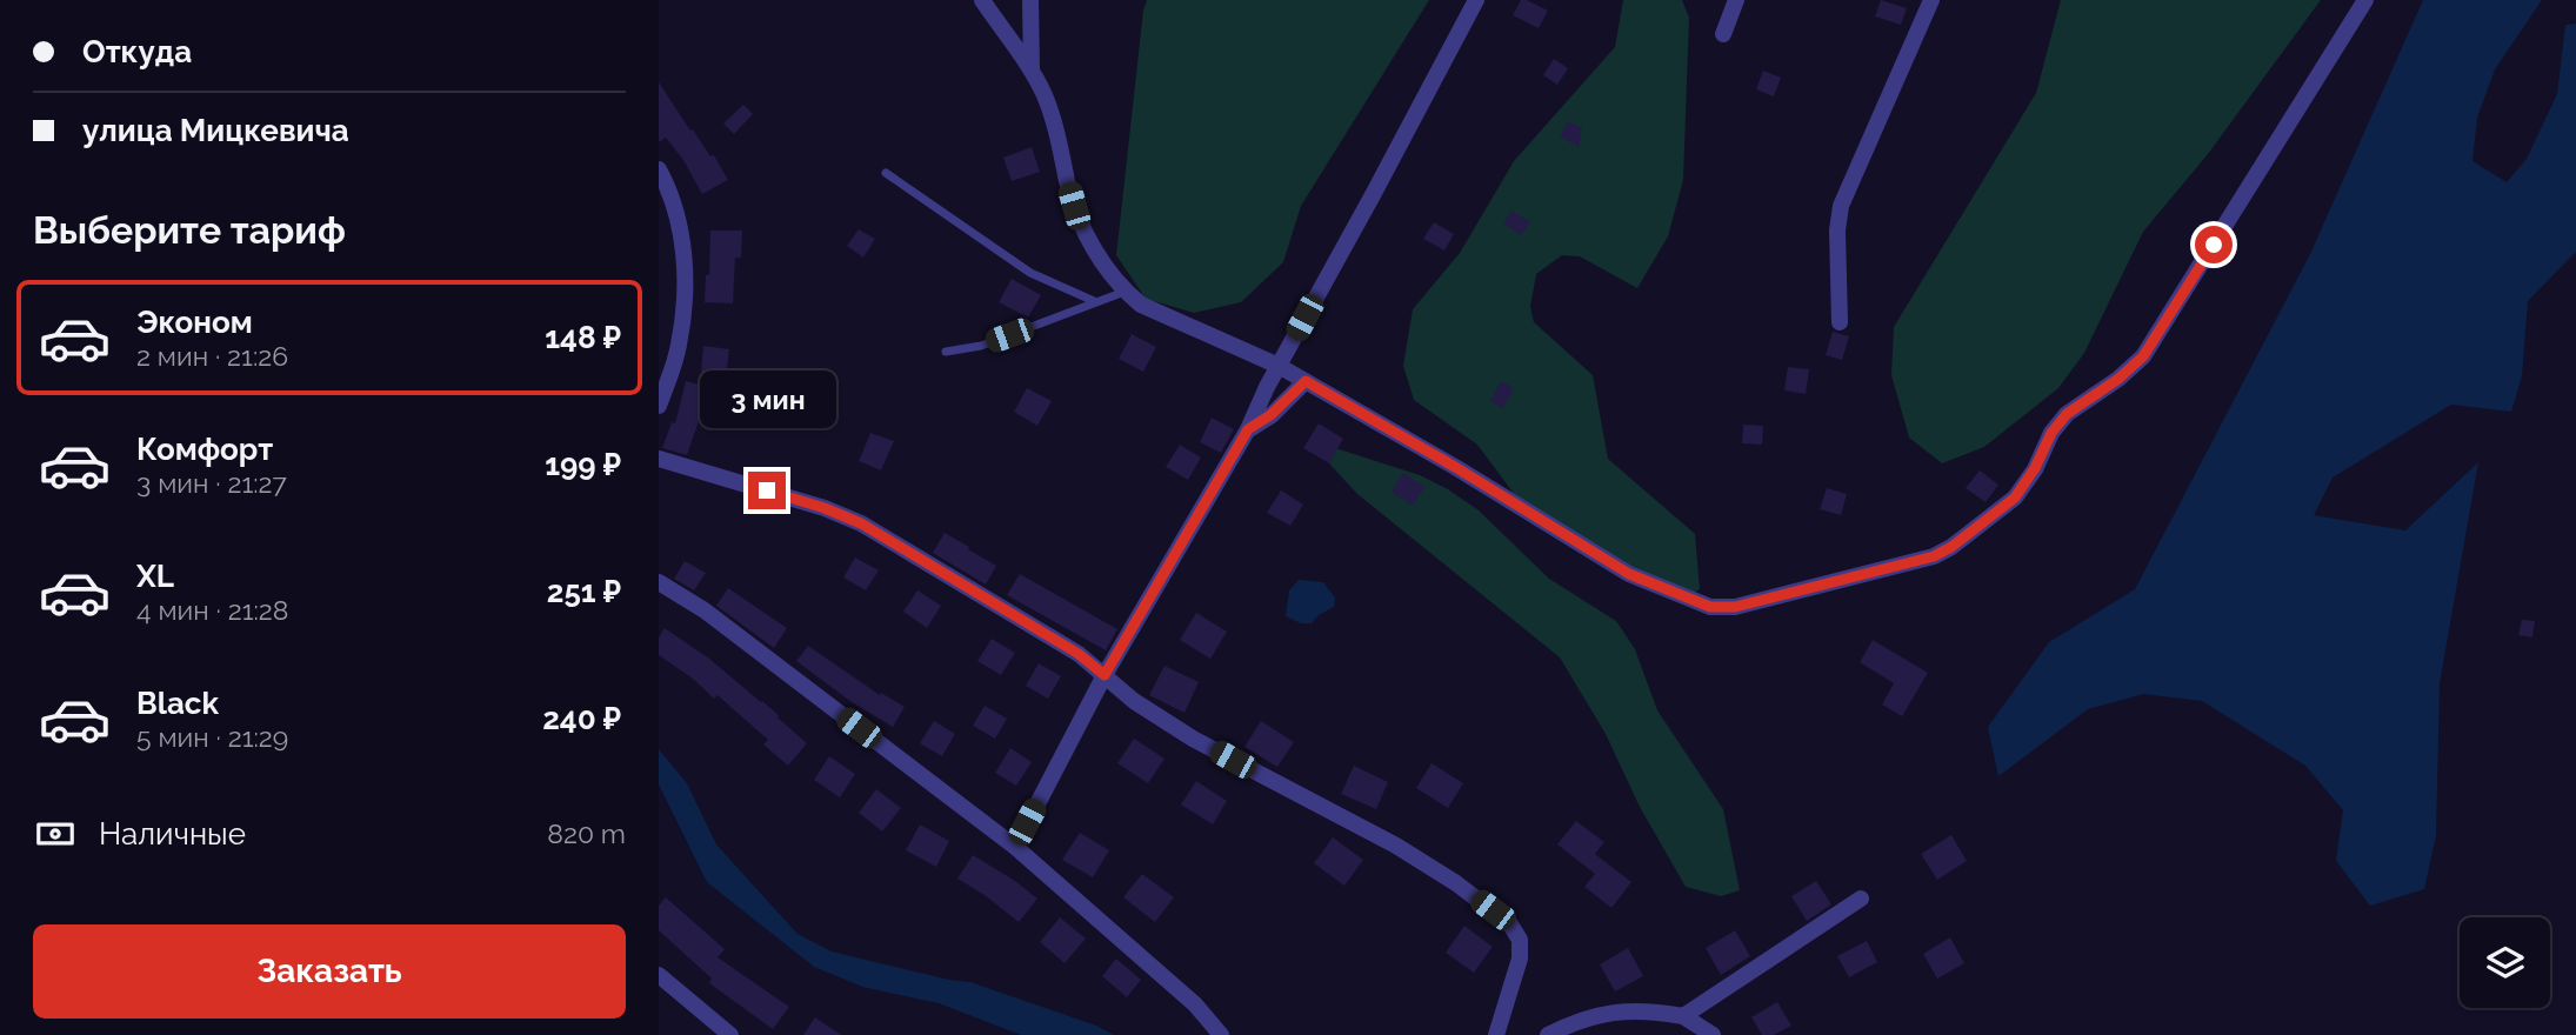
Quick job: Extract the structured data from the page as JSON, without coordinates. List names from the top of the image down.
{
  "page": {
    "banner": ["Откуда", "улица Мицкевича"],
    "heading": "Выберите тариф",
    "list": [
      {
        "name": "Эконом",
        "note": "2 мин · 21:26",
        "value": "148 ₽"
      },
      {
        "name": "Комфорт",
        "note": "3 мин · 21:27",
        "value": "199 ₽"
      },
      {
        "name": "XL",
        "note": "4 мин · 21:28",
        "value": "251 ₽"
      },
      {
        "name": "Black",
        "note": "5 мин · 21:29",
        "value": "240 ₽"
      }
    ],
    "bubble": "3 мин",
    "pay": ["Наличные", "820 m"],
    "buttons": "Заказать"
  }
}
